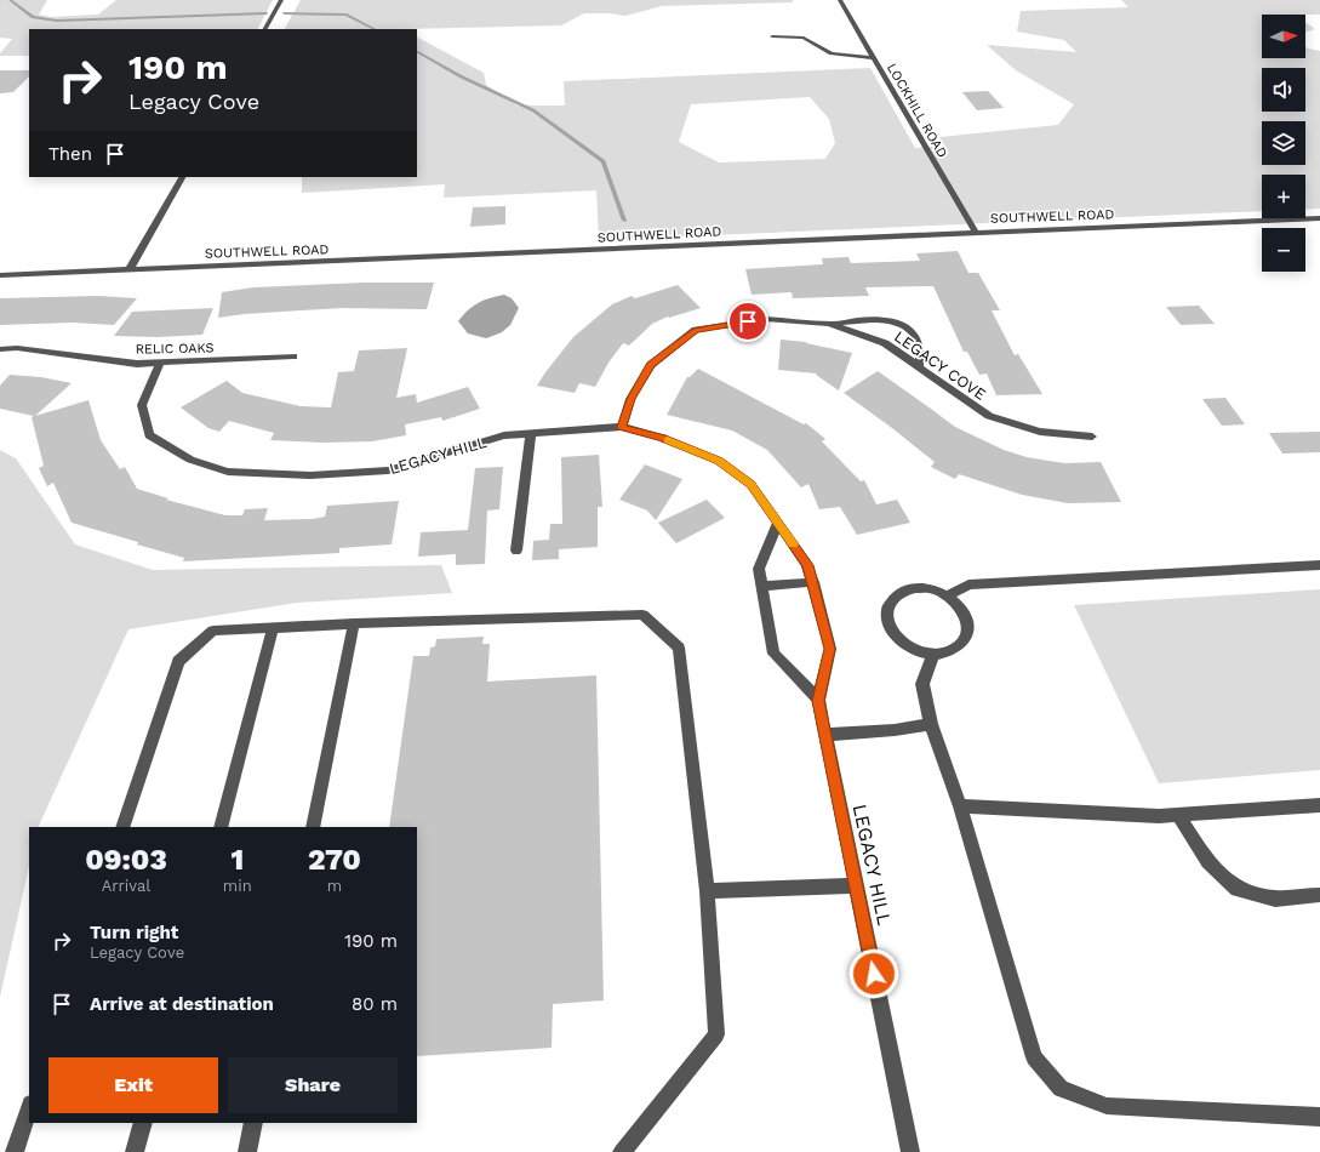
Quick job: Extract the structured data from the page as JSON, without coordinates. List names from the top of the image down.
{
  "streets": {
    "street": [
      "LOCKHILL ROAD",
      "SOUTHWELL ROAD",
      "RELIC OAKS",
      "LEGACY COVE",
      "LEGACY HILL"
    ]
  },
  "crossings": [
    ["LOCKHILL ROAD", "SOUTHWELL ROAD"],
    ["RELIC OAKS", "LEGACY HILL"],
    ["LEGACY COVE", "LEGACY HILL"]
  ],
  "north": "right",
  "page": {
    "map_buttons": ["+", "−"],
    "turn": ["190 m", "Legacy Cove"],
    "then": "Then",
    "eta": [
      "09:03",
      "Arrival",
      "1",
      "min",
      "270",
      "m"
    ],
    "list": [
      {
        "name": "Turn right",
        "note": "Legacy Cove",
        "value": "190 m"
      },
      {
        "name": "Arrive at destination",
        "value": "80 m"
      }
    ],
    "buttons": ["Exit", "Share"]
  }
}
